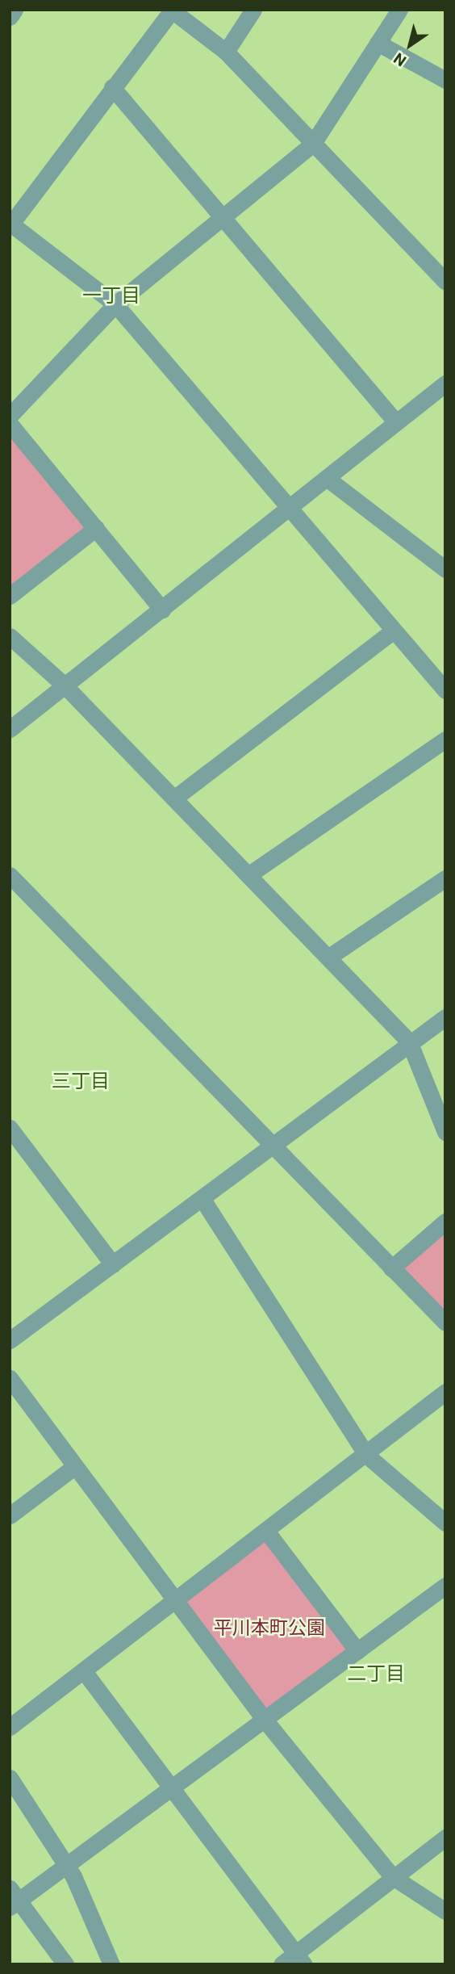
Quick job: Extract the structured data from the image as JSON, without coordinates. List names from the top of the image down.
{
  "districts": ["一丁目", "三丁目", "二丁目"],
  "parks": ["平川本町公園"],
  "north": "bottom left"
}
